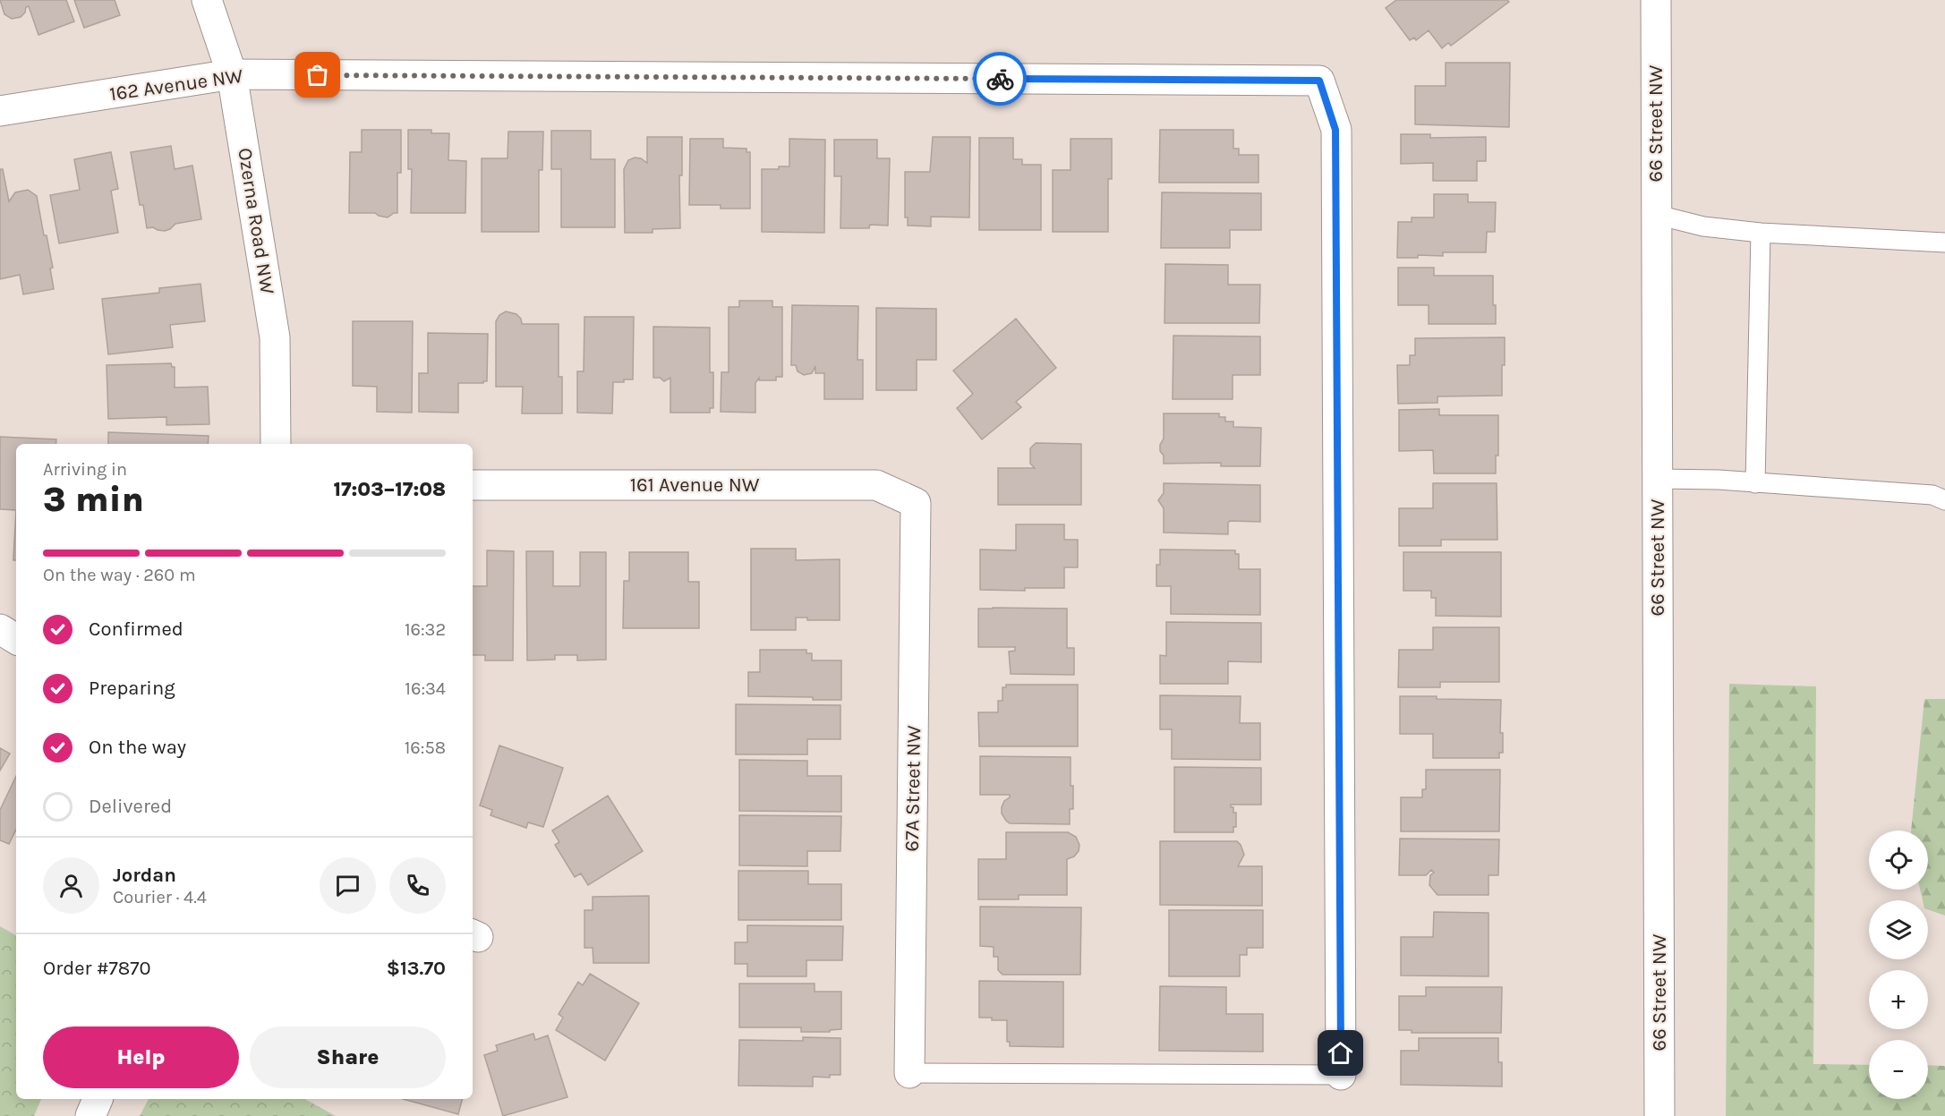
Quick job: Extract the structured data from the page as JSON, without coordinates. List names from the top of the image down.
{
  "streets": {
    "street": [
      "162 Avenue NW",
      "66 Street NW",
      "Ozerna Road NW",
      "161 Avenue NW",
      "67A Street NW"
    ]
  },
  "crossings": [
    ["162 Avenue NW", "Ozerna Road NW"],
    ["161 Avenue NW", "67A Street NW"]
  ],
  "page": {
    "heading": ["3 min", "Arriving in", "17:03–17:08"],
    "panel": [
      "Jordan",
      "Courier · 4.4",
      "Order #7870",
      "$13.70"
    ],
    "bar": "On the way · 260 m",
    "list": [
      ["Confirmed", "16:32"],
      ["Preparing", "16:34"],
      ["On the way", "16:58"],
      "Delivered"
    ],
    "map_buttons": ["+", "−"],
    "buttons": ["Help", "Share"]
  }
}
